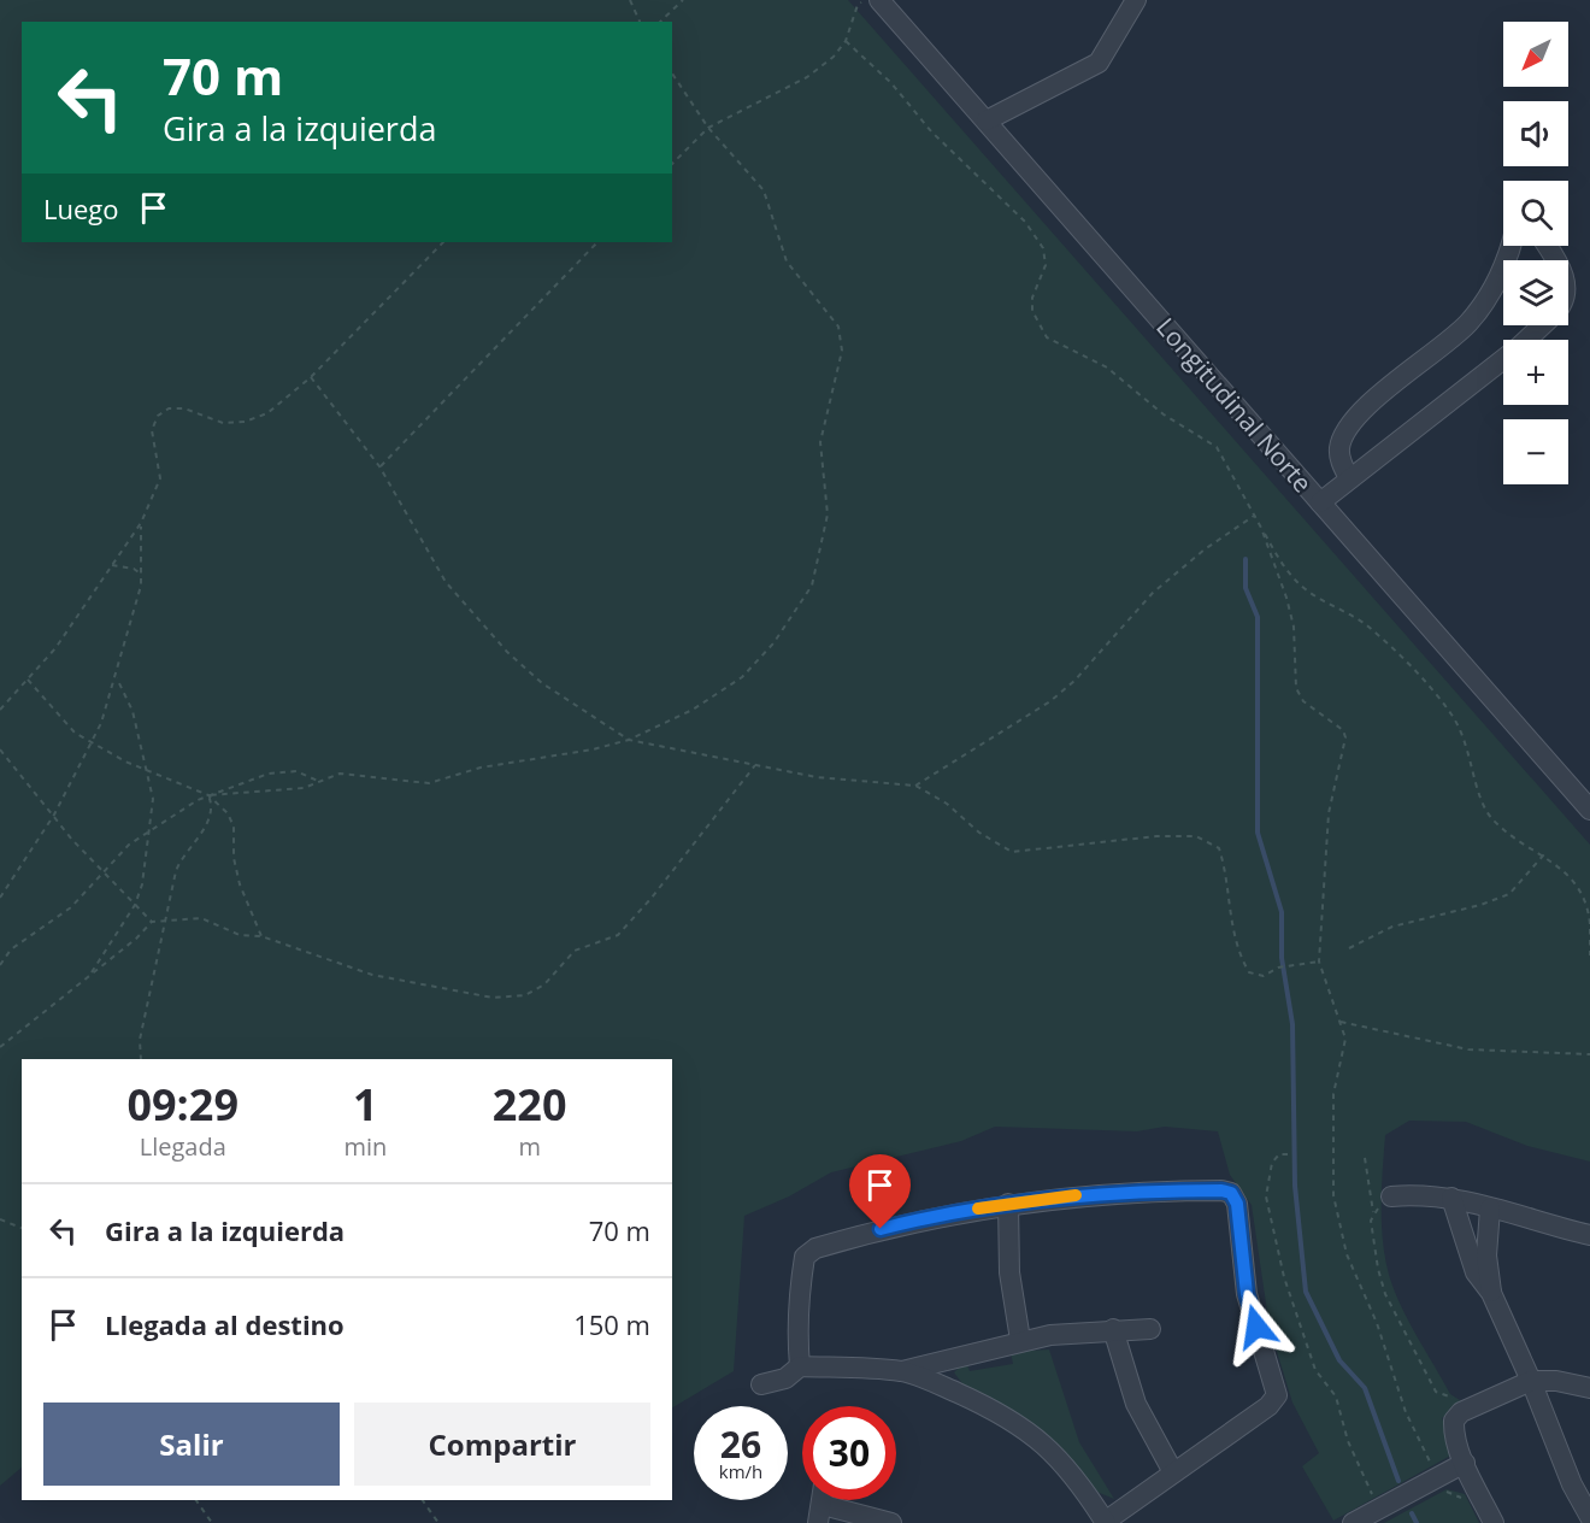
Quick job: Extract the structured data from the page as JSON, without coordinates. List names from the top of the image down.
{
  "streets": {
    "street": ["Longitudinal Norte"]
  },
  "north": "bottom left",
  "page": {
    "map_buttons": ["+", "−"],
    "turn": ["70 m", "Gira a la izquierda"],
    "then": "Luego",
    "eta": [
      "09:29",
      "Llegada",
      "1",
      "min",
      "220",
      "m"
    ],
    "list": [
      {
        "name": "Gira a la izquierda",
        "value": "70 m"
      },
      {
        "name": "Llegada al destino",
        "value": "150 m"
      }
    ],
    "buttons": ["Salir", "Compartir"],
    "speed": "26 km/h",
    "limit": "30"
  }
}
